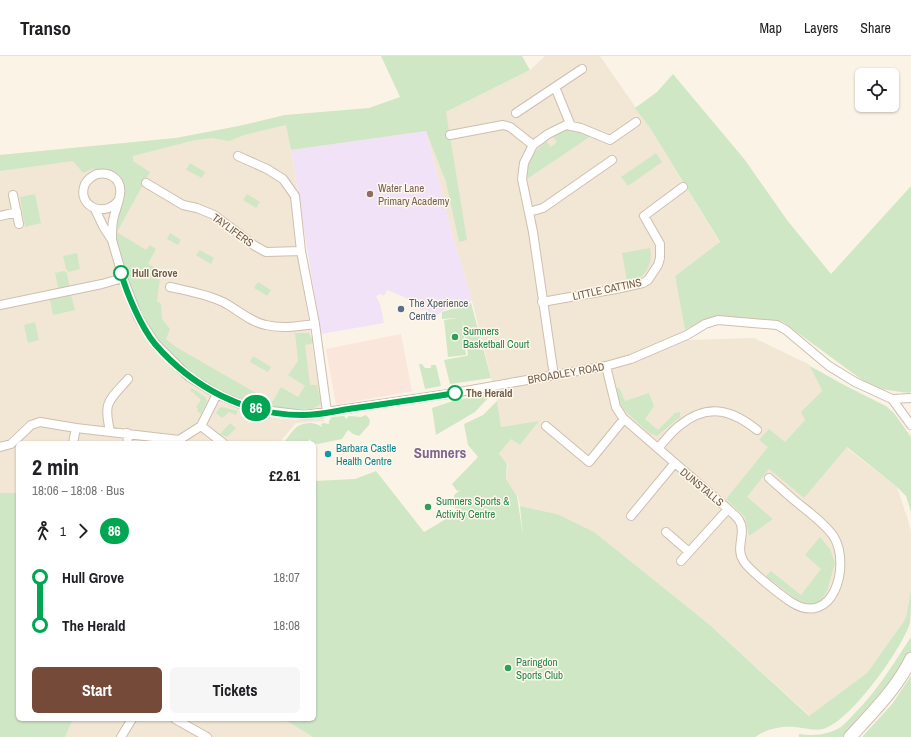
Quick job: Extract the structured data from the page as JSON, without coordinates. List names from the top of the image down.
{
  "streets": {
    "street": [
      "TAYLIFERS",
      "LITTLE CATTINS",
      "BROADLEY ROAD",
      "DUNSTALLS"
    ]
  },
  "crossings": [
    ["BROADLEY ROAD", "DUNSTALLS"]
  ],
  "districts": ["Sumners"],
  "places": [
    "Water Lane Primary Academy",
    "Hull Grove",
    "The Xperience Centre",
    "Sumners Basketball Court",
    "The Herald",
    "Barbara Castle Health Centre",
    "Sumners Sports & Activity Centre",
    "Paringdon Sports Club"
  ],
  "lines": ["bus line 86"],
  "page": {
    "header": "Transo",
    "nav": ["Map", "Layers", "Share"],
    "on_map": "86",
    "heading": ["2 min", "18:06 – 18:08 · Bus", "£2.61"],
    "legs": ["1", "86"],
    "list": [
      {
        "name": "Hull Grove",
        "value": "18:07"
      },
      {
        "name": "The Herald",
        "value": "18:08"
      }
    ],
    "buttons": ["Start", "Tickets"]
  }
}
